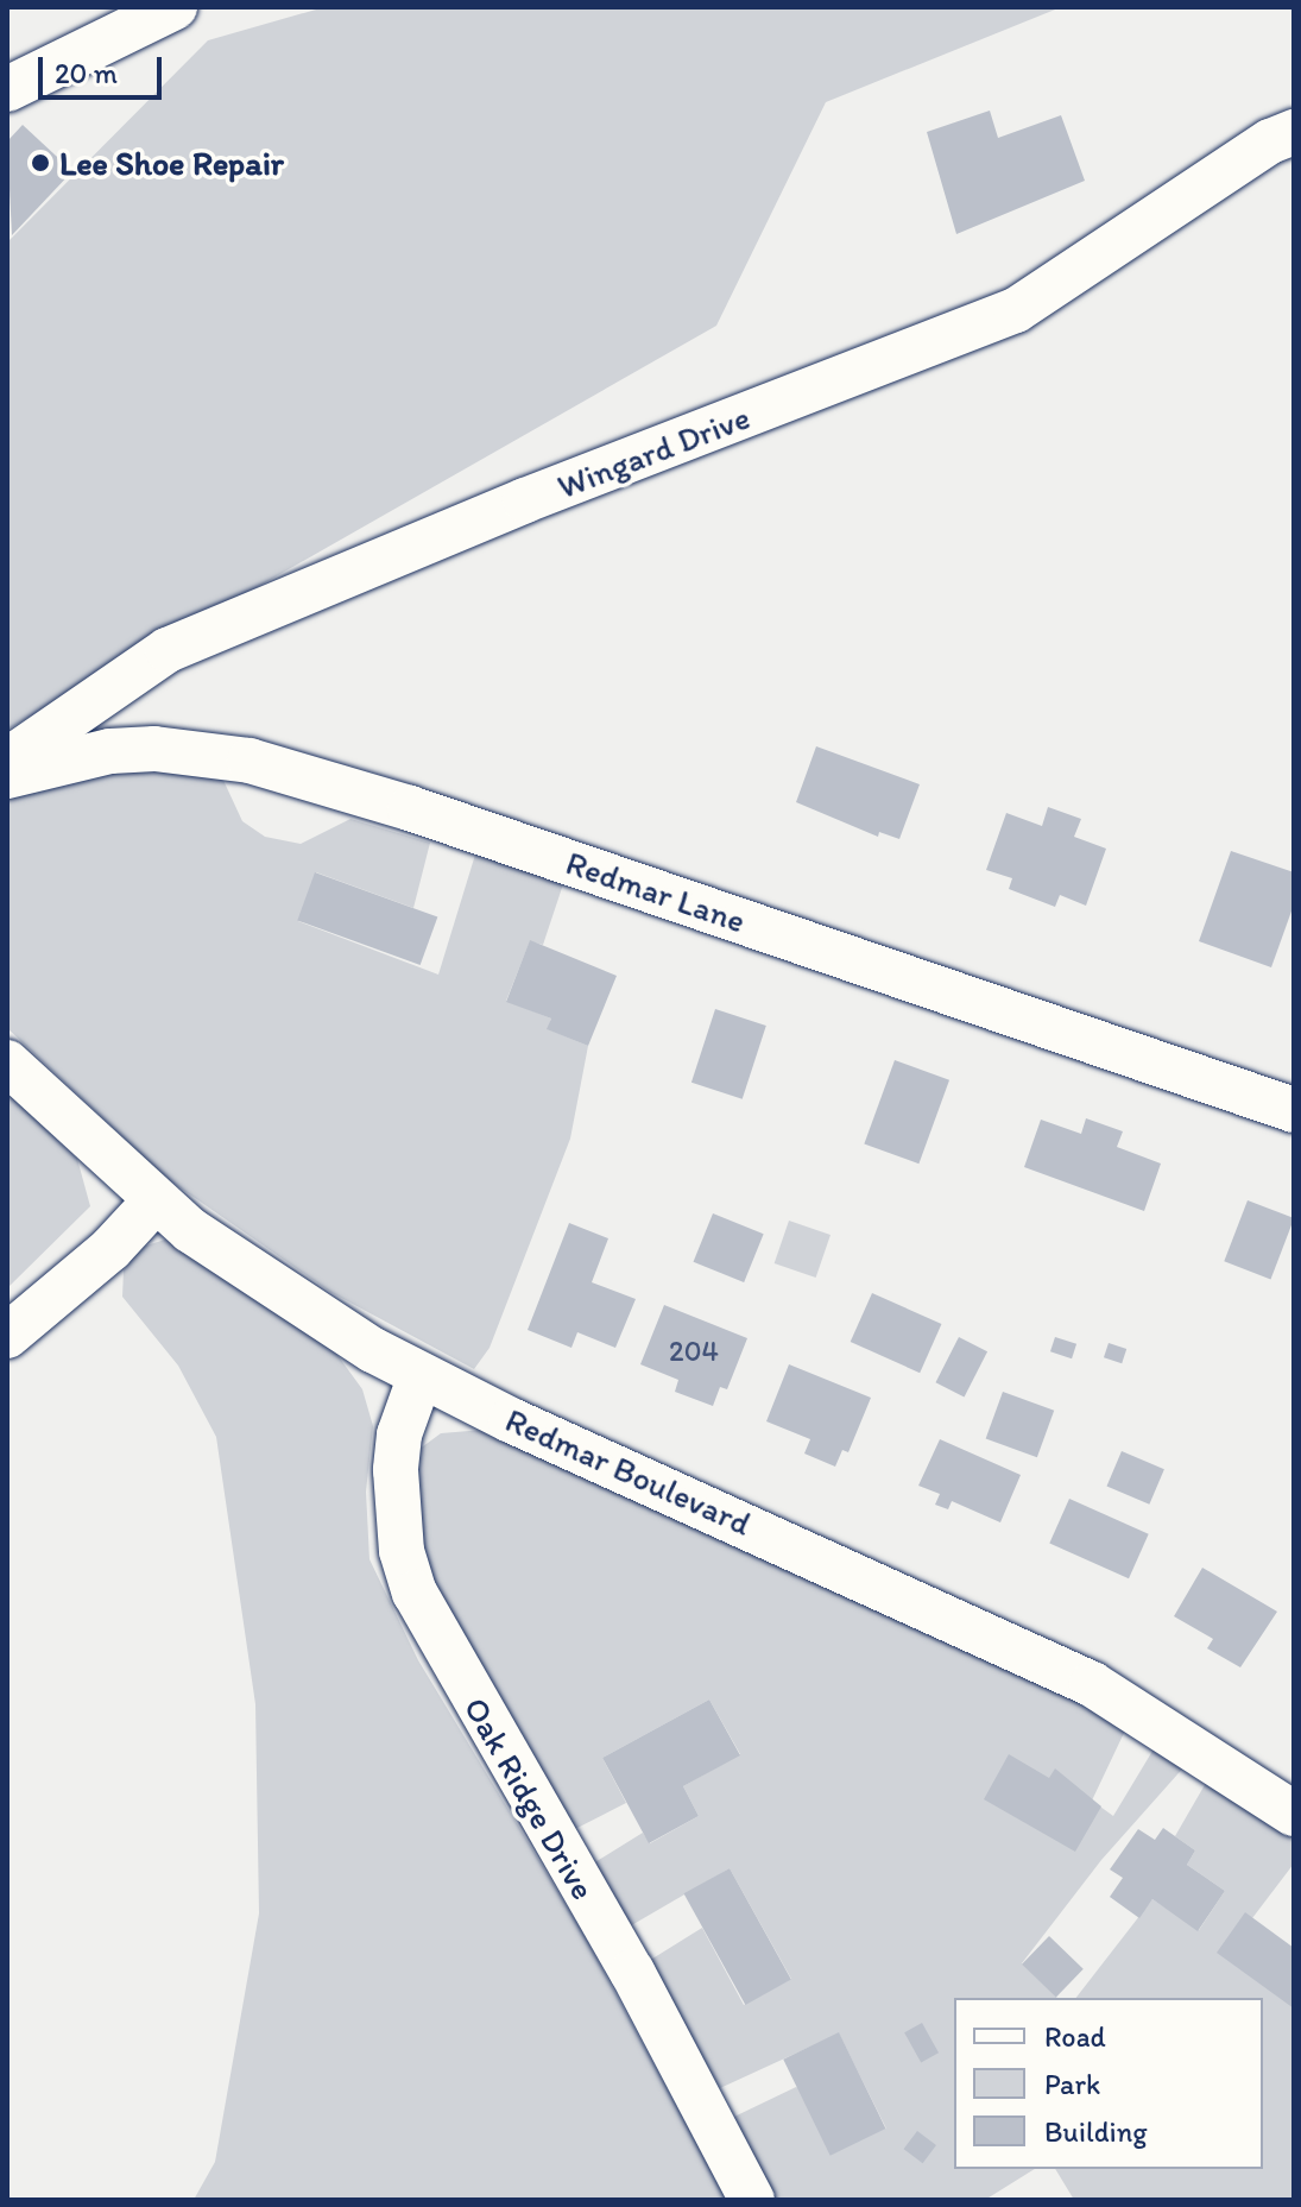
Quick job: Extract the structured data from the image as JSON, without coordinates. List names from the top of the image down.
{
  "streets": {
    "street": [
      "Wingard Drive",
      "Redmar Lane",
      "Redmar Boulevard",
      "Oak Ridge Drive"
    ]
  },
  "crossings": [
    ["Redmar Boulevard", "Oak Ridge Drive"]
  ],
  "places": ["Lee Shoe Repair"],
  "house_numbers": ["204"],
  "legend": ["Road", "Park", "Building"],
  "scale_bar": "20 m"
}
